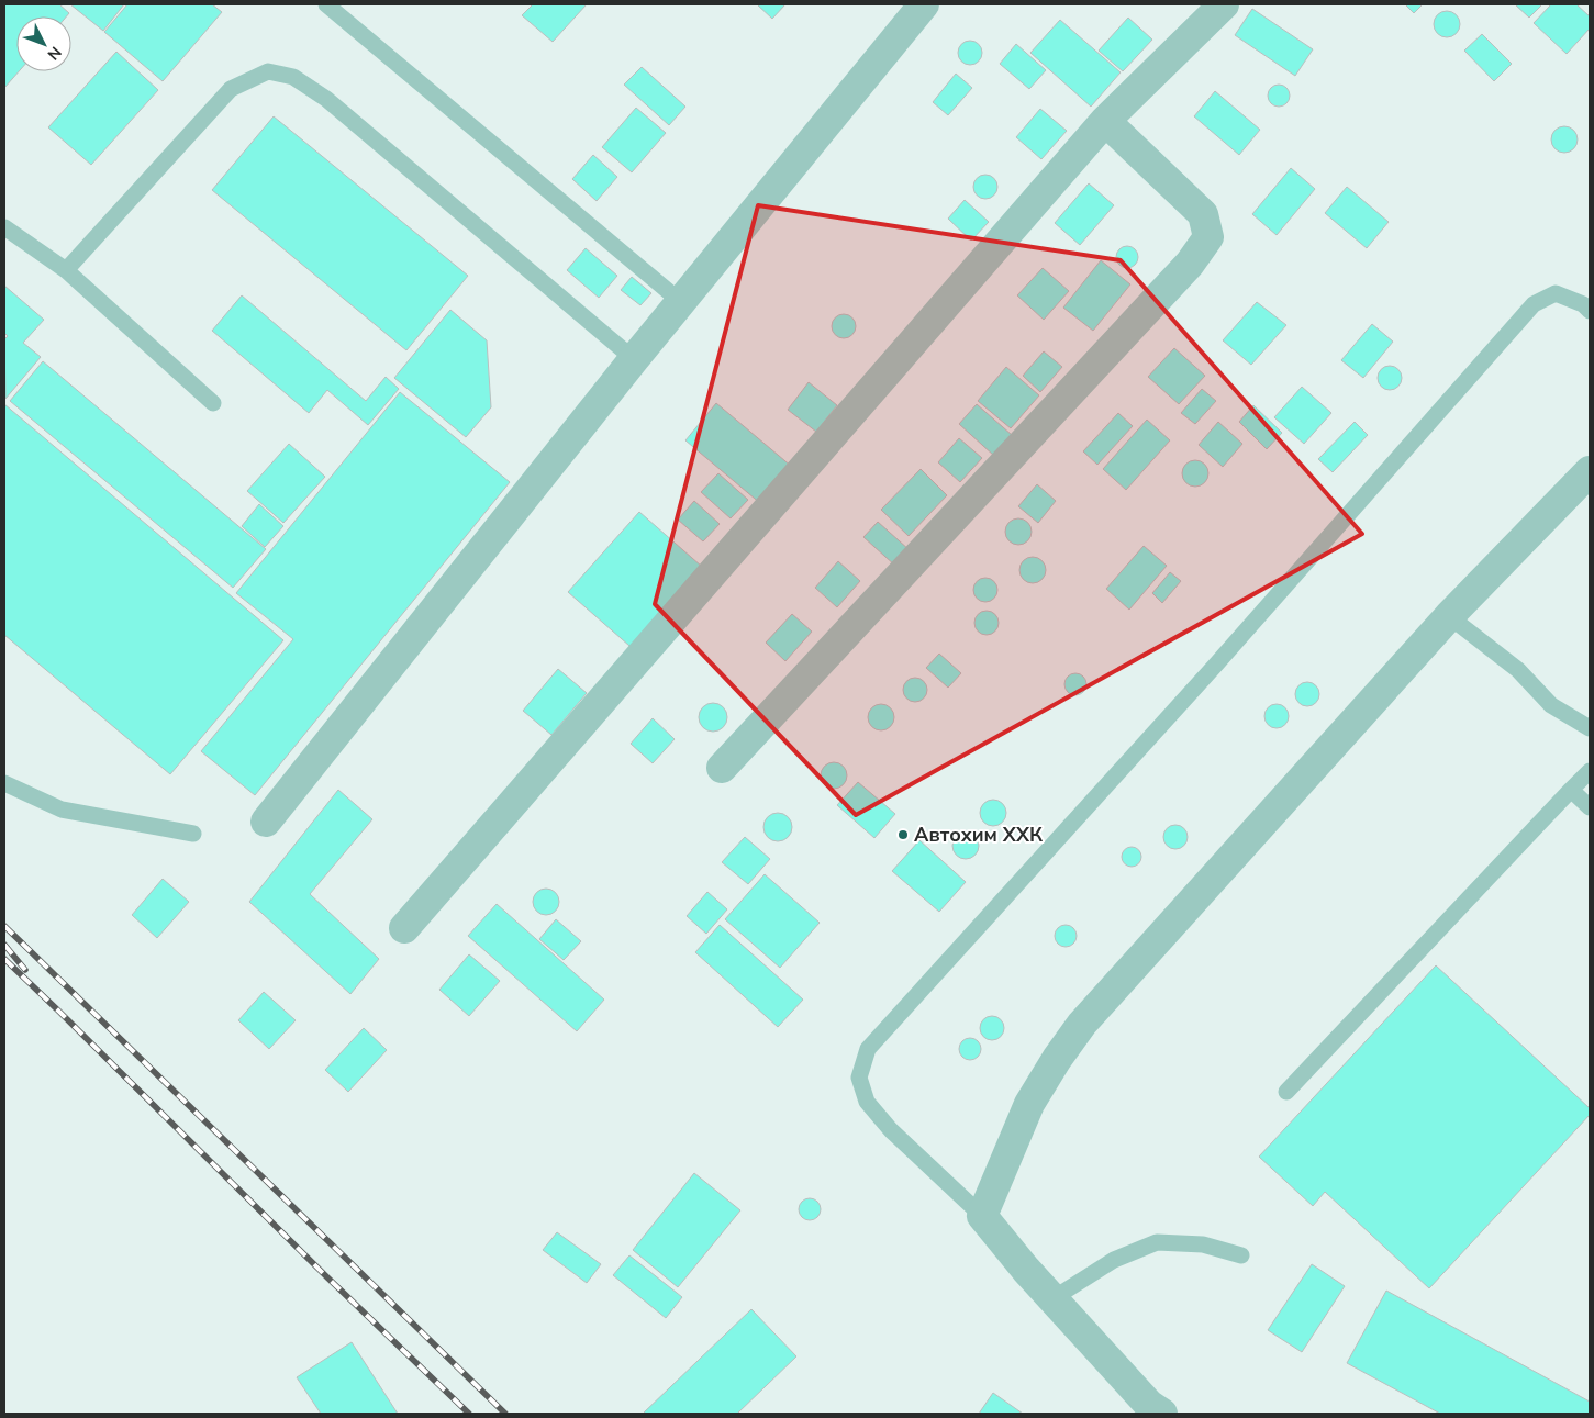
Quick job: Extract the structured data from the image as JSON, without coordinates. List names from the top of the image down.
{
  "places": ["Автохим ХХК"],
  "north": "bottom right"
}
